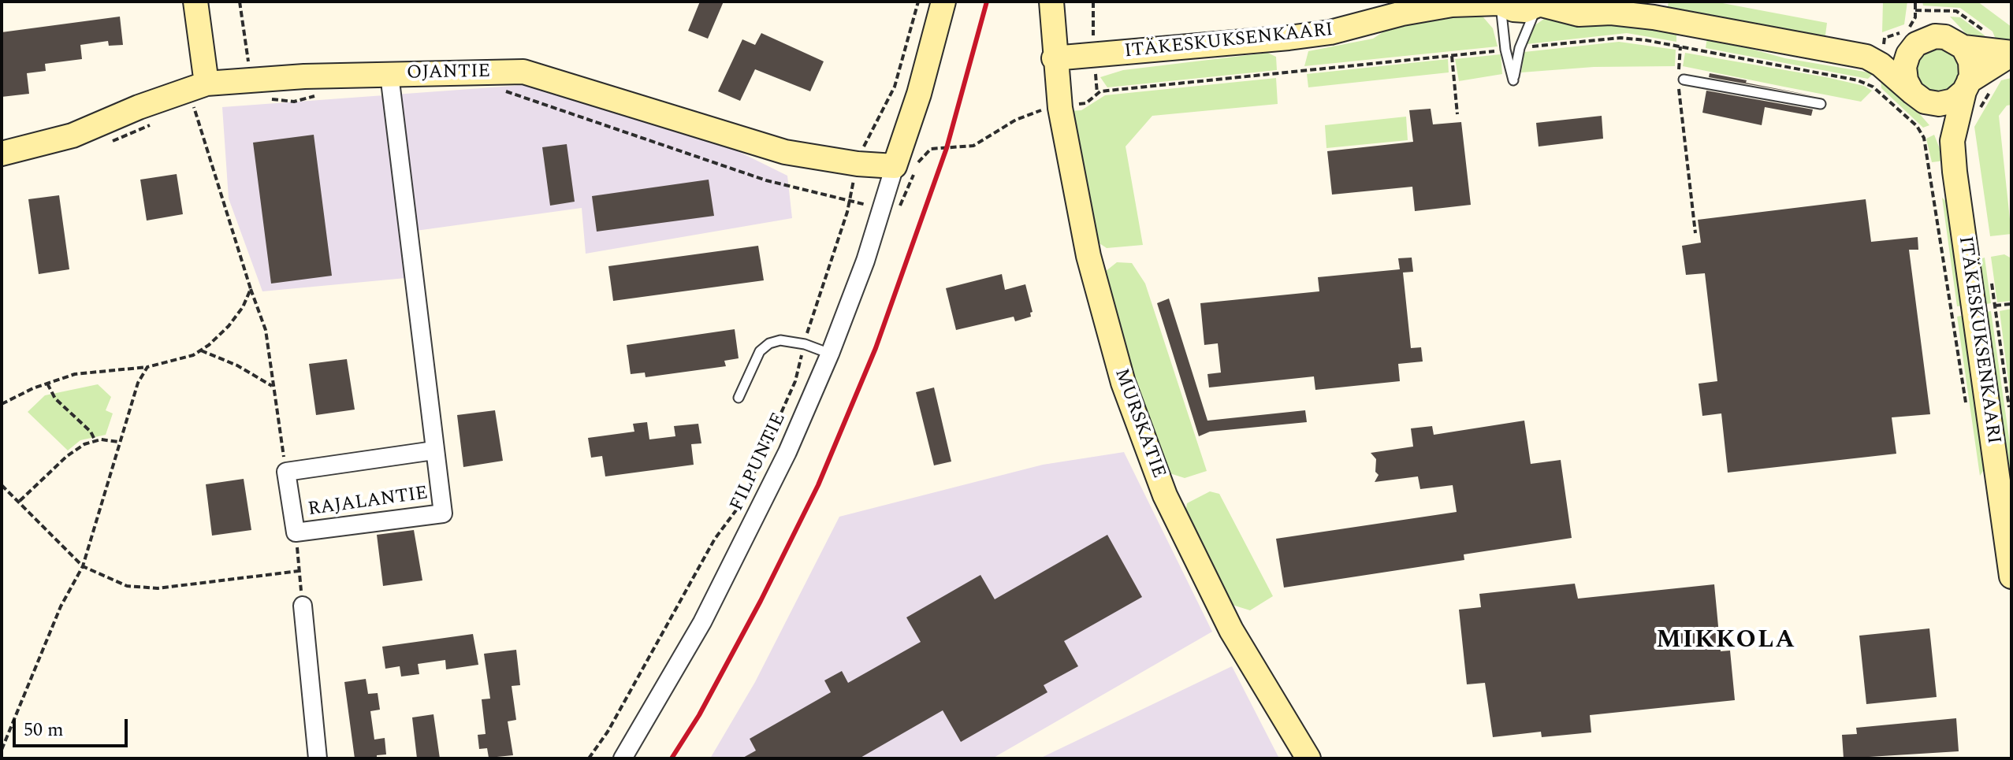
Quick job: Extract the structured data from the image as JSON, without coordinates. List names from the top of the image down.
{
  "streets": {
    "street": [
      "ITÄKESKUKSENKAARI",
      "OJANTIE",
      "MURSKATIE",
      "FILPUNTIE",
      "RAJALANTIE"
    ]
  },
  "crossings": [
    ["ITÄKESKUKSENKAARI", "MURSKATIE"],
    ["OJANTIE", "FILPUNTIE"],
    ["OJANTIE", "RAJALANTIE"]
  ],
  "districts": ["MIKKOLA"],
  "scale_bar": "50 m"
}
